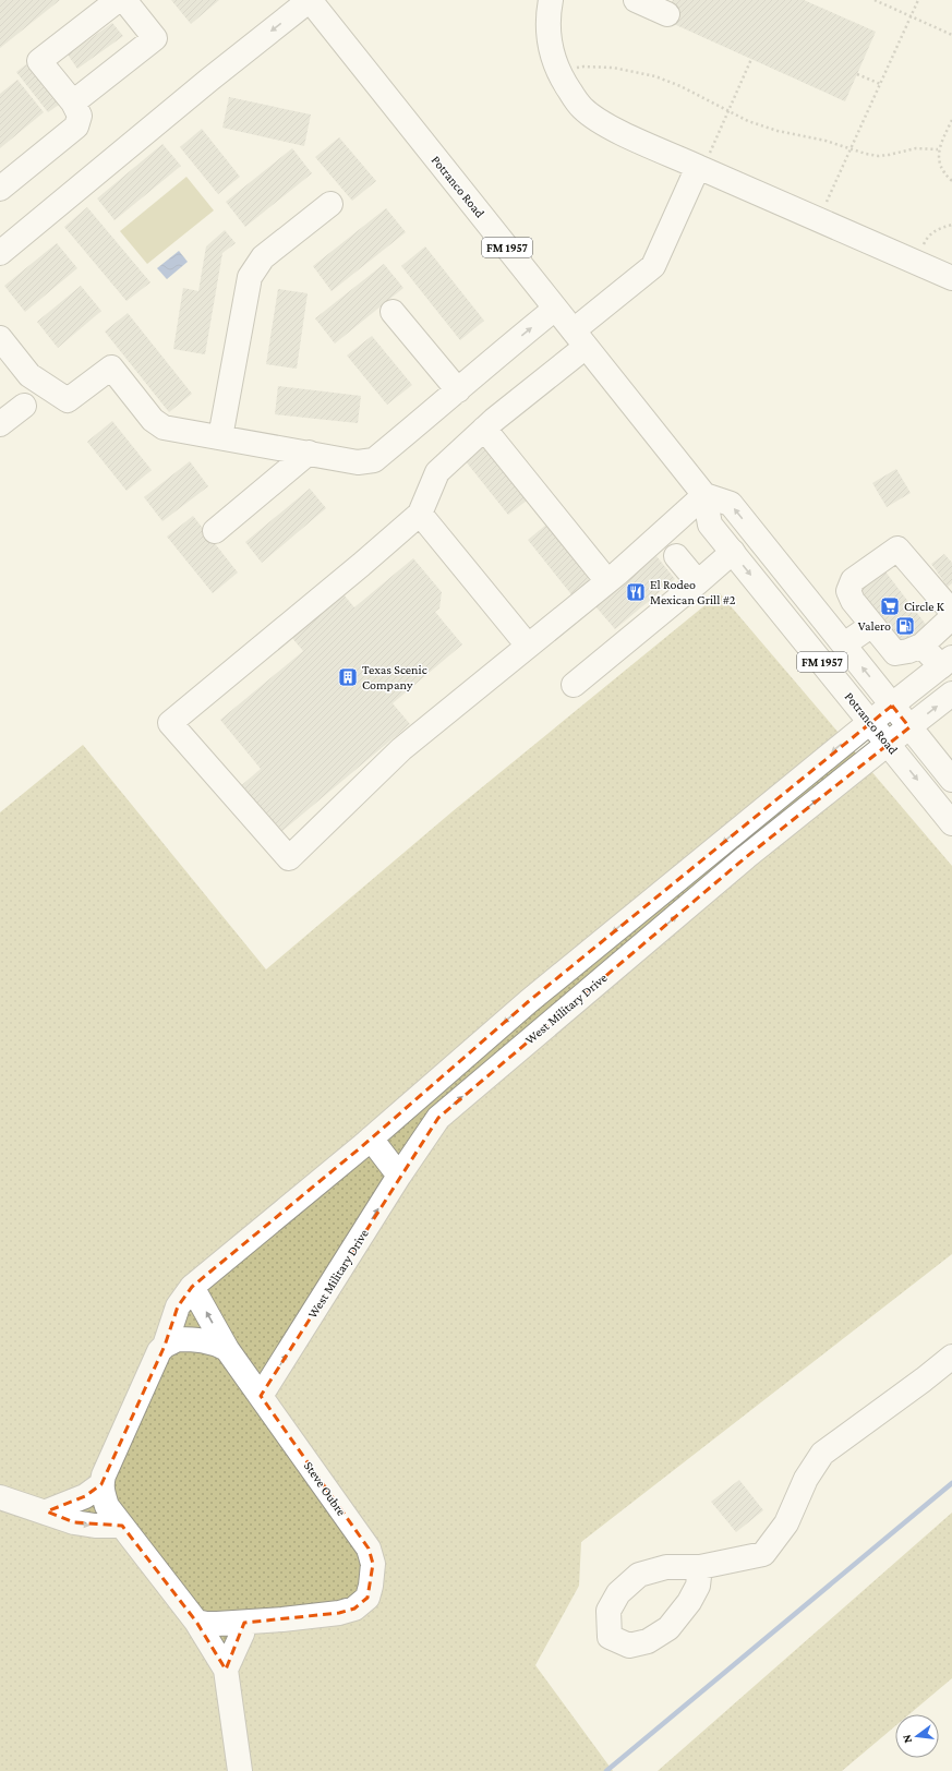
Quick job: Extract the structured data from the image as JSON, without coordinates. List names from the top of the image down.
{
  "streets": {
    "street": [
      "Potranco Road",
      "FM 1957",
      "West Military Drive",
      "Steve Oubre"
    ]
  },
  "crossings": [
    ["Potranco Road", "West Military Drive"],
    ["West Military Drive", "Steve Oubre"]
  ],
  "places": {
    "restaurant": ["El Rodeo Mexican Grill #2"],
    "supermarket": ["Circle K"],
    "fuel station": ["Valero"],
    "building": ["Texas Scenic Company"]
  },
  "north": "left"
}
